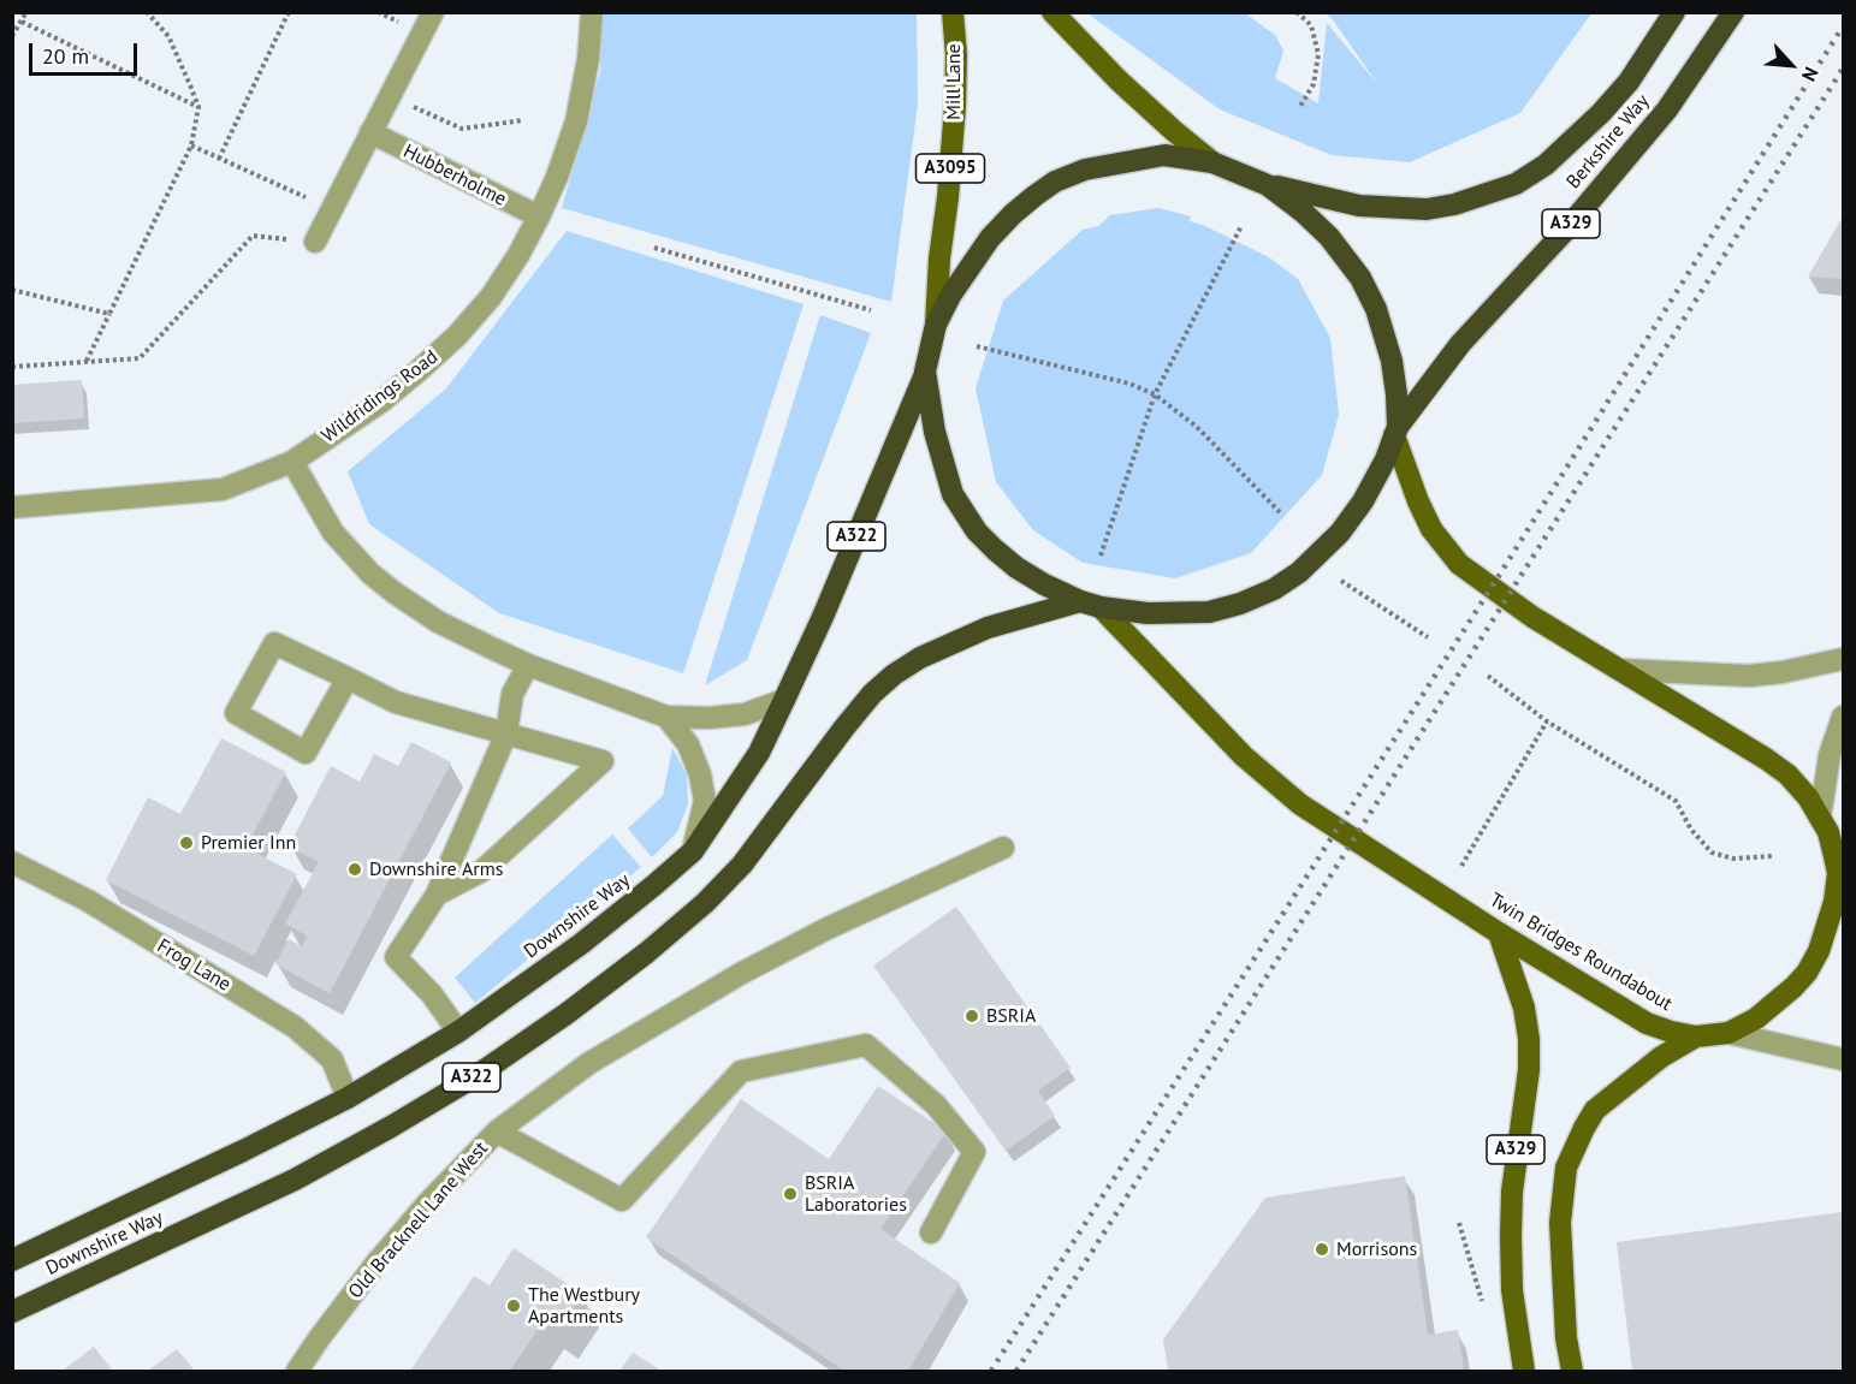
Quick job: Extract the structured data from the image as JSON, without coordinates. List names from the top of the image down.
{
  "streets": {
    "highway": [
      "Berkshire Way",
      "A329",
      "A322",
      "Downshire Way",
      "Twin Bridges Roundabout"
    ],
    "main road": ["Mill Lane", "A3095"],
    "street": [
      "Hubberholme",
      "Wildridings Road",
      "Frog Lane",
      "Old Bracknell Lane West"
    ]
  },
  "crossings": [
    ["Mill Lane", "Twin Bridges Roundabout"],
    ["Berkshire Way", "Twin Bridges Roundabout"],
    ["Hubberholme", "Wildridings Road"],
    ["A329", "Twin Bridges Roundabout"],
    ["Downshire Way", "Twin Bridges Roundabout"],
    ["Downshire Way", "Frog Lane"]
  ],
  "places": [
    "Premier Inn",
    "Downshire Arms",
    "BSRIA",
    "BSRIA Laboratories",
    "Morrisons",
    "The Westbury Apartments"
  ],
  "scale_bar": "20 m",
  "north": "bottom right"
}
